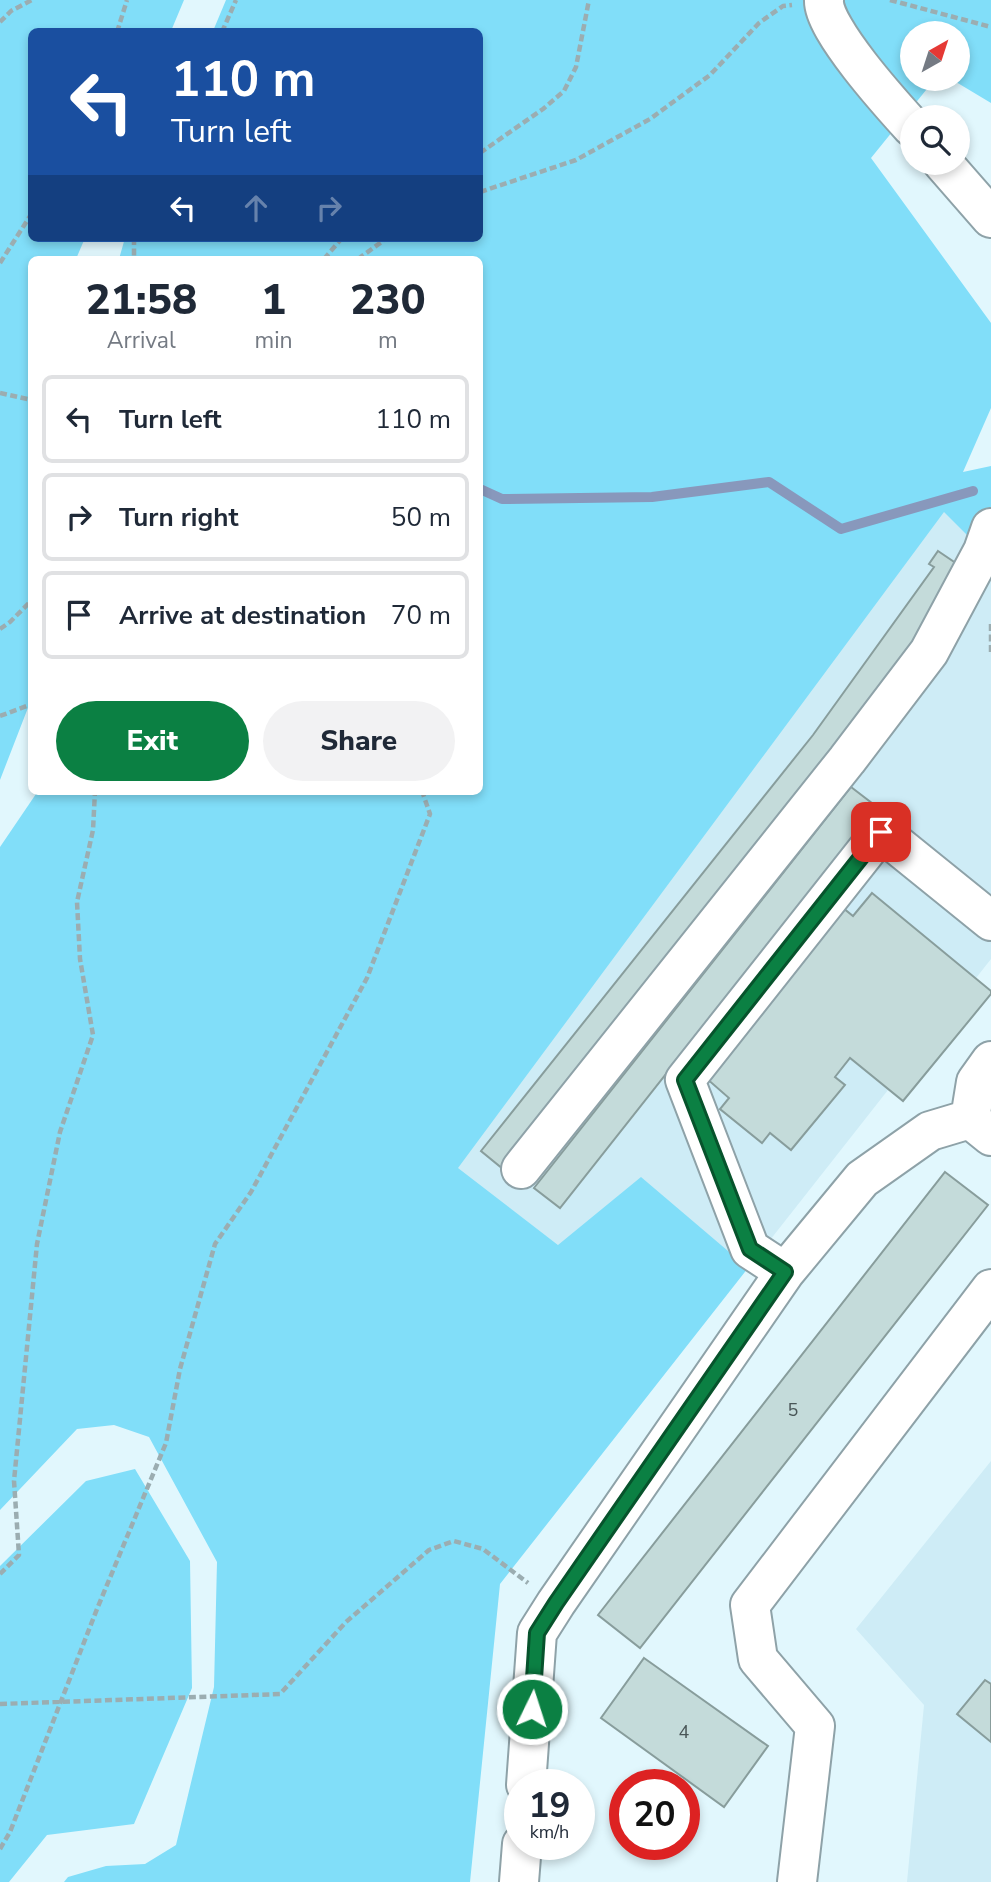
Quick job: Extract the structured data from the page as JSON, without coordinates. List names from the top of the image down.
{
  "house_numbers": ["5", "4"],
  "north": "top right",
  "page": {
    "turn": ["110 m", "Turn left"],
    "eta": [
      "21:58",
      "Arrival",
      "1",
      "min",
      "230",
      "m"
    ],
    "list": [
      {
        "name": "Turn left",
        "value": "110 m"
      },
      {
        "name": "Turn right",
        "value": "50 m"
      },
      {
        "name": "Arrive at destination",
        "value": "70 m"
      }
    ],
    "buttons": ["Exit", "Share"],
    "speed": "19 km/h",
    "limit": "20"
  }
}
